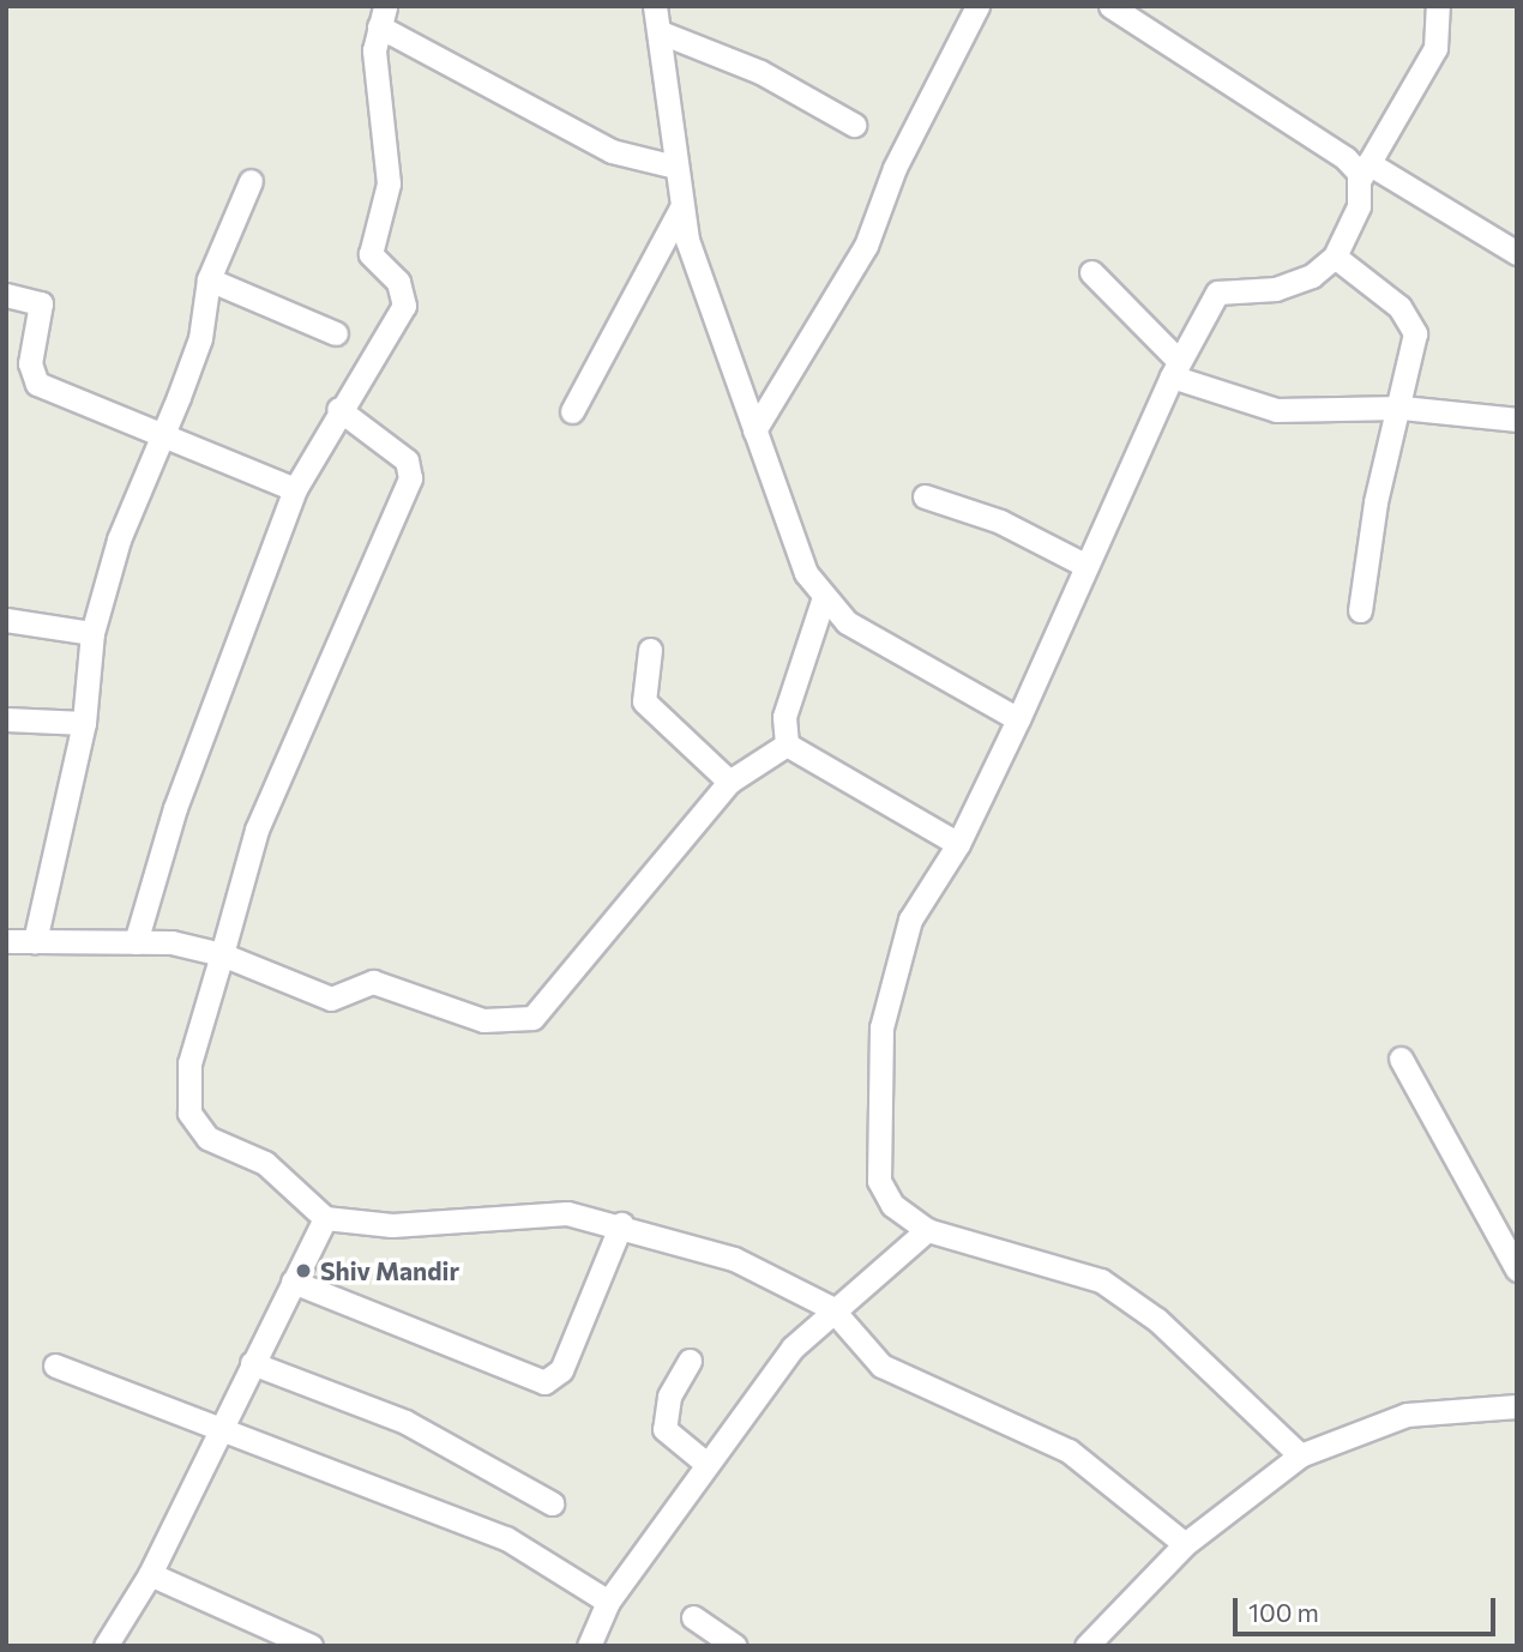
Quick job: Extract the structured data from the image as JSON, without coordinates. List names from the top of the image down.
{
  "places": ["Shiv Mandir"],
  "scale_bar": "100 m"
}
